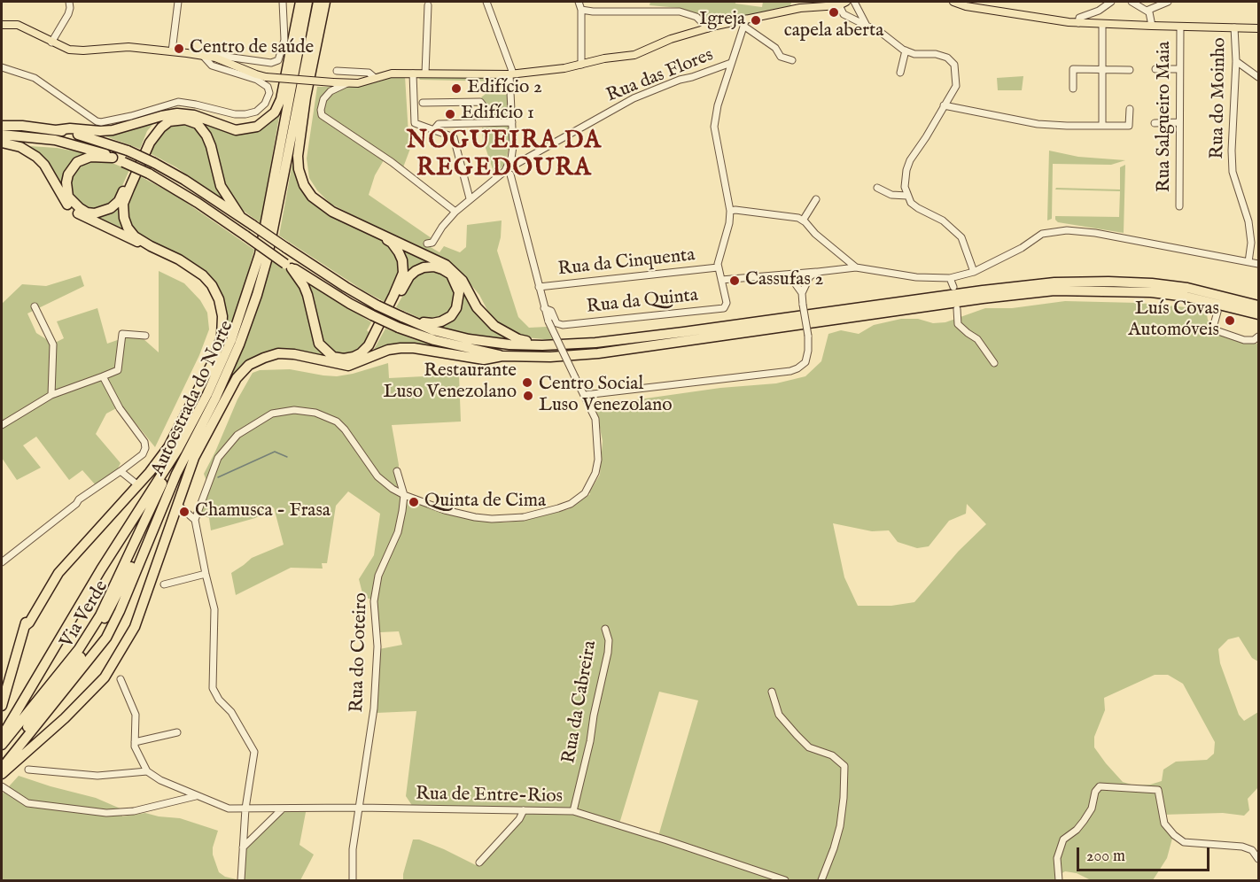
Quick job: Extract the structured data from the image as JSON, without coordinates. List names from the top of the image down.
{
  "streets": {
    "highway": ["Autoestrada do Norte", "Via Verde"],
    "street": [
      "Rua das Flores",
      "Rua do Moinho",
      "Rua Salgueiro Maia",
      "Rua da Cinquenta",
      "Rua da Quinta",
      "Rua do Coteiro",
      "Rua da Cabreira",
      "Rua de Entre-Rios"
    ]
  },
  "crossings": [
    ["Autoestrada do Norte", "Via Verde"],
    ["Rua do Coteiro", "Rua de Entre-Rios"],
    ["Rua da Cabreira", "Rua de Entre-Rios"]
  ],
  "districts": ["NOGUEIRA DA REGEDOURA"],
  "places": [
    "capela aberta",
    "Igreja",
    "Centro de saúde",
    "Edifício 2",
    "Edifício 1",
    "Cassufas 2",
    "Luís Covas Automóveis",
    "Restaurante Luso Venezolano",
    "Centro Social Luso Venezolano",
    "Quinta de Cima",
    "Chamusca - Frasa"
  ],
  "scale_bar": "200 m"
}
